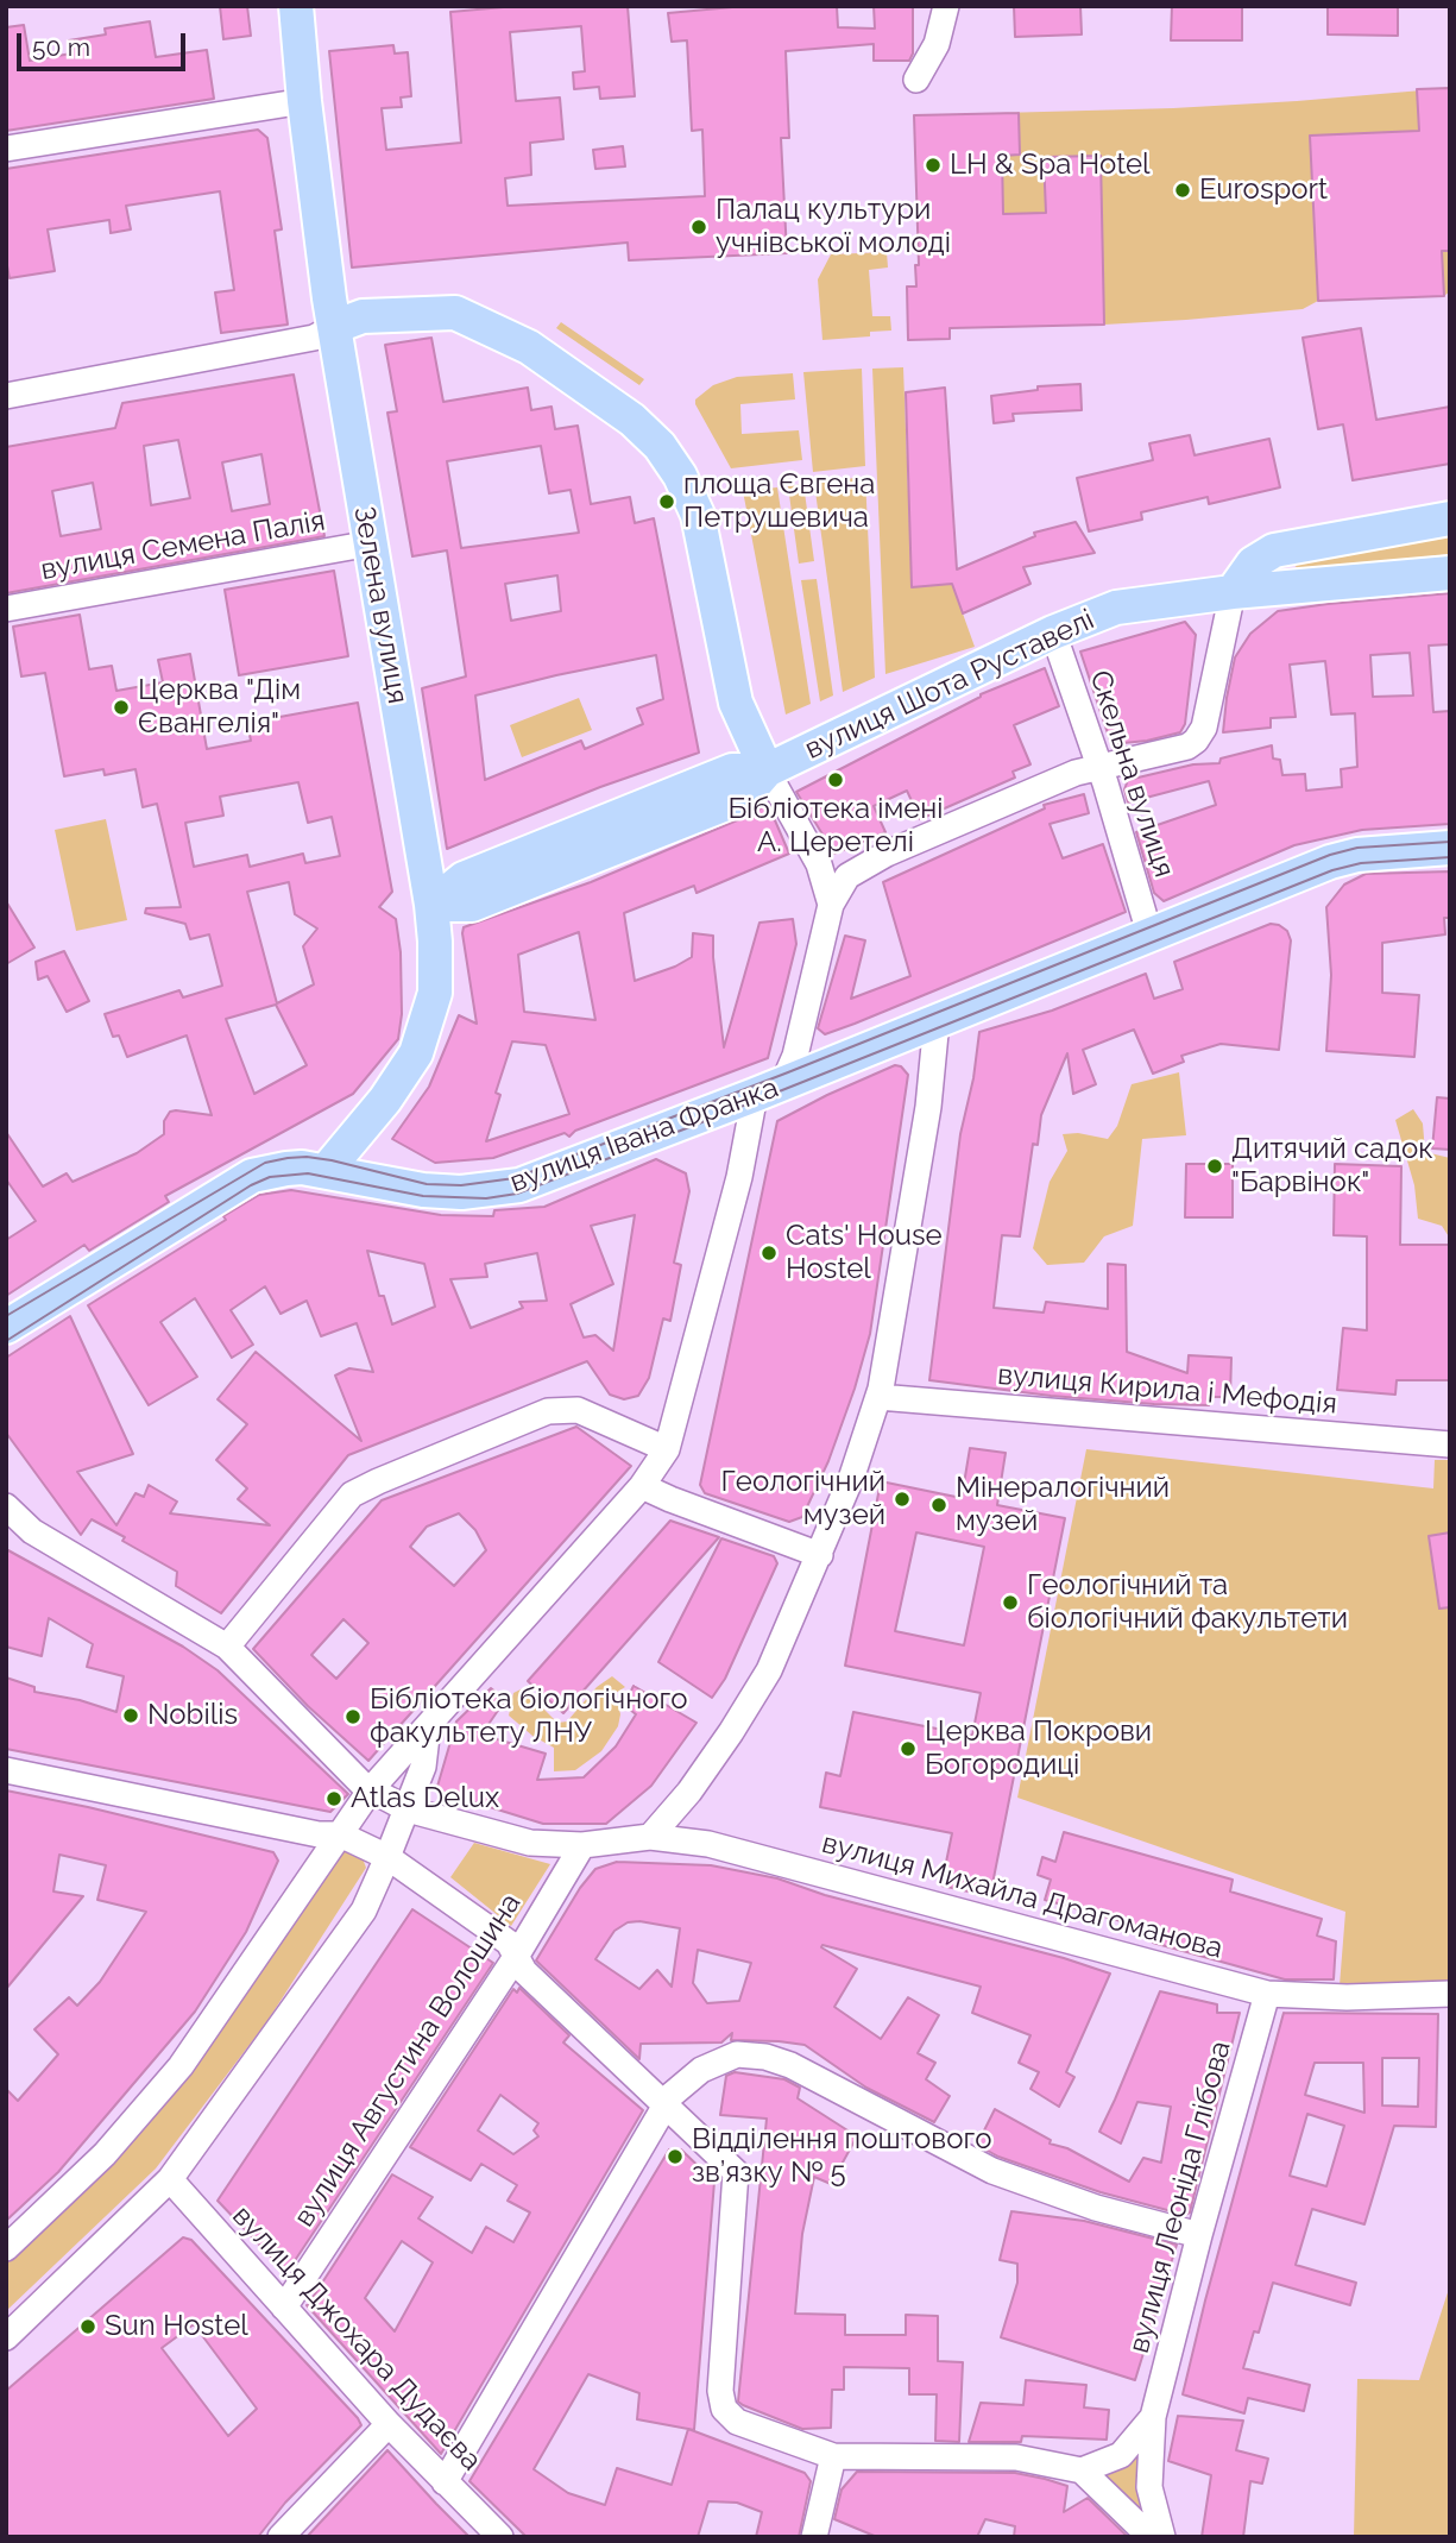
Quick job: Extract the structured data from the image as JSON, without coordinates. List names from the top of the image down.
{
  "streets": {
    "main road": ["Зелена вулиця", "вулиця Шота Руставелі", "вулиця Івана Франка"],
    "street": [
      "вулиця Семена Палія",
      "Скельна вулиця",
      "вулиця Кирила і Мефодія",
      "вулиця Михайла Драгоманова",
      "вулиця Августина Волошина",
      "вулиця Леоніда Глібова",
      "вулиця Джохара Дудаєва"
    ]
  },
  "crossings": [
    ["вулиця Семена Палія", "Зелена вулиця"],
    ["Зелена вулиця", "вулиця Шота Руставелі"],
    ["Зелена вулиця", "вулиця Івана Франка"],
    ["вулиця Шота Руставелі", "Скельна вулиця"],
    ["Скельна вулиця", "вулиця Івана Франка"],
    ["вулиця Михайла Драгоманова", "вулиця Августина Волошина"],
    ["вулиця Михайла Драгоманова", "вулиця Леоніда Глібова"],
    ["вулиця Августина Волошина", "вулиця Джохара Дудаєва"]
  ],
  "places": [
    "LH & Spa Hotel",
    "Eurosport",
    "Палац культури учнівської молоді",
    "площа Євгена Петрушевича",
    "Церква \"Дім Євангелія\"",
    "Бібліотека імені А. Церетелі",
    "Дитячий садок \"Барвінок\"",
    "Cats' House Hostel",
    "Геологічний музей",
    "Мінералогічний музей",
    "Геологічний та біологічний факультети",
    "Nobilis",
    "Бібліотека біологічного факультету ЛНУ",
    "Церква Покрови Богородиці",
    "Atlas Delux",
    "Відділення поштового зв’язку № 5",
    "Sun Hostel"
  ],
  "scale_bar": "50 m"
}
